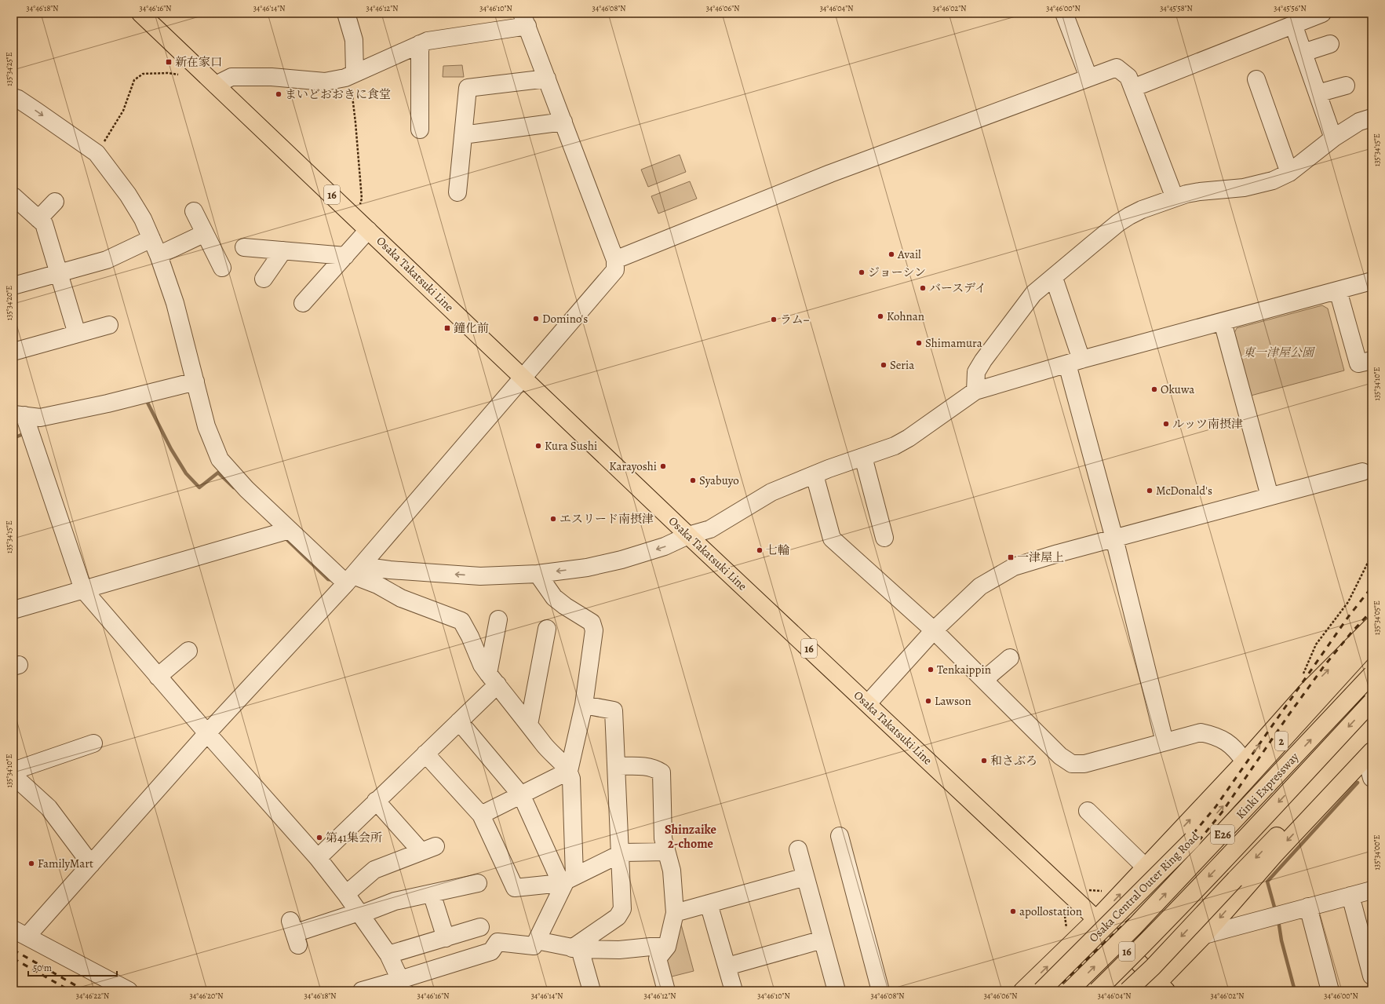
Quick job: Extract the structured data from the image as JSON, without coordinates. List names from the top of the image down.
{
  "streets": {
    "main road": [
      "16",
      "Osaka Takatsuki Line",
      "2",
      "Kinki Expressway",
      "E26",
      "Osaka Central Outer Ring Road"
    ]
  },
  "districts": ["Shinzaike 2-chome"],
  "parks": ["東一津屋公園"],
  "places": {
    "transit": ["新在家口", "鐘化前", "一津屋上"],
    "other": [
      "まいどおおきに食堂",
      "Avail",
      "ジョーシン",
      "バースデイ",
      "Kohnan",
      "Domino's",
      "ラム−",
      "Shimamura",
      "Seria",
      "Okuwa",
      "ルッツ南摂津",
      "Kura Sushi",
      "Karayoshi",
      "Syabuyo",
      "McDonald's",
      "エスリード南摂津",
      "七輪",
      "Tenkaippin",
      "Lawson",
      "和さぶろ",
      "第41集会所",
      "FamilyMart",
      "apollostation"
    ]
  },
  "scale_bar": "50 m",
  "coordinates": [
    "34°46'18\"N",
    "34°46'16\"N",
    "34°46'14\"N",
    "34°46'12\"N",
    "34°46'10\"N",
    "34°46'08\"N",
    "34°46'06\"N",
    "34°46'04\"N",
    "34°46'02\"N",
    "34°46'00\"N",
    "34°45'58\"N",
    "34°45'56\"N",
    "135°34'25\"E",
    "135°34'15\"E",
    "135°34'20\"E",
    "135°34'10\"E",
    "135°34'05\"E",
    "135°34'00\"E",
    "34°46'22\"N",
    "34°46'20\"N"
  ]
}
